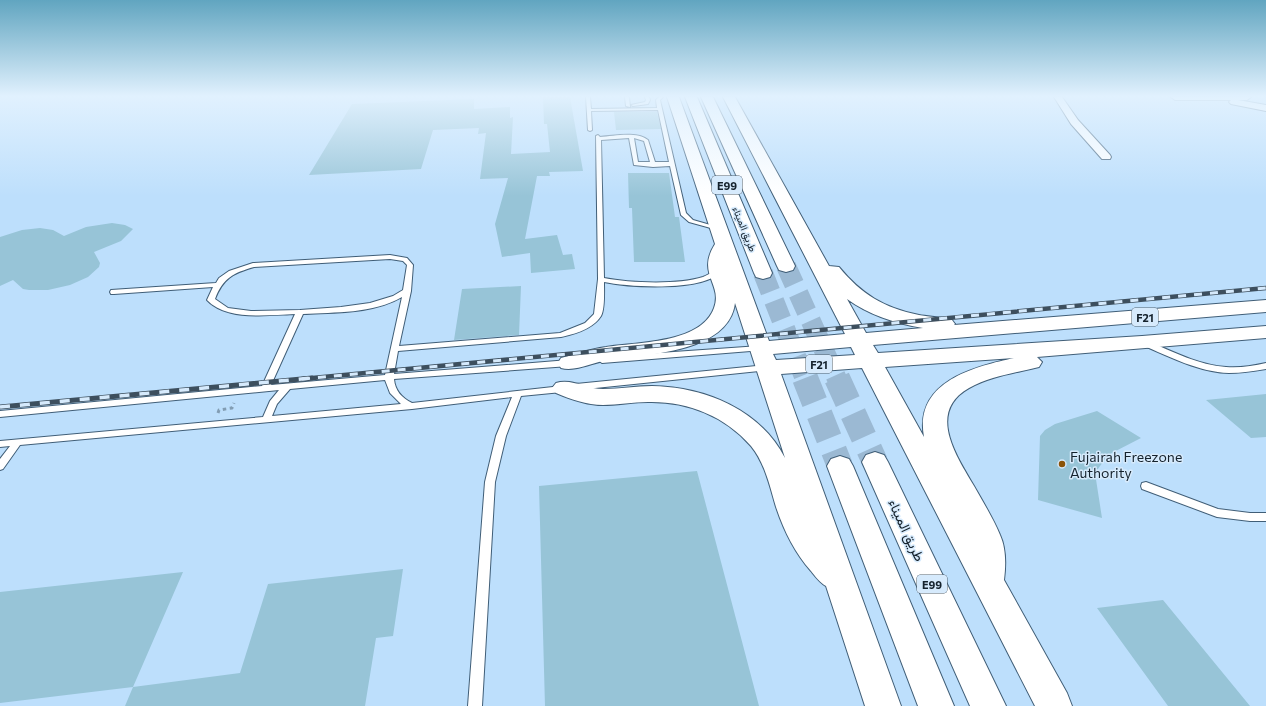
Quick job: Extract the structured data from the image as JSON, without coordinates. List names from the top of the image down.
{
  "streets": {
    "highway": ["E99", "طريق الميناء", "F21"]
  },
  "places": ["Fujairah Freezone Authority"]
}
